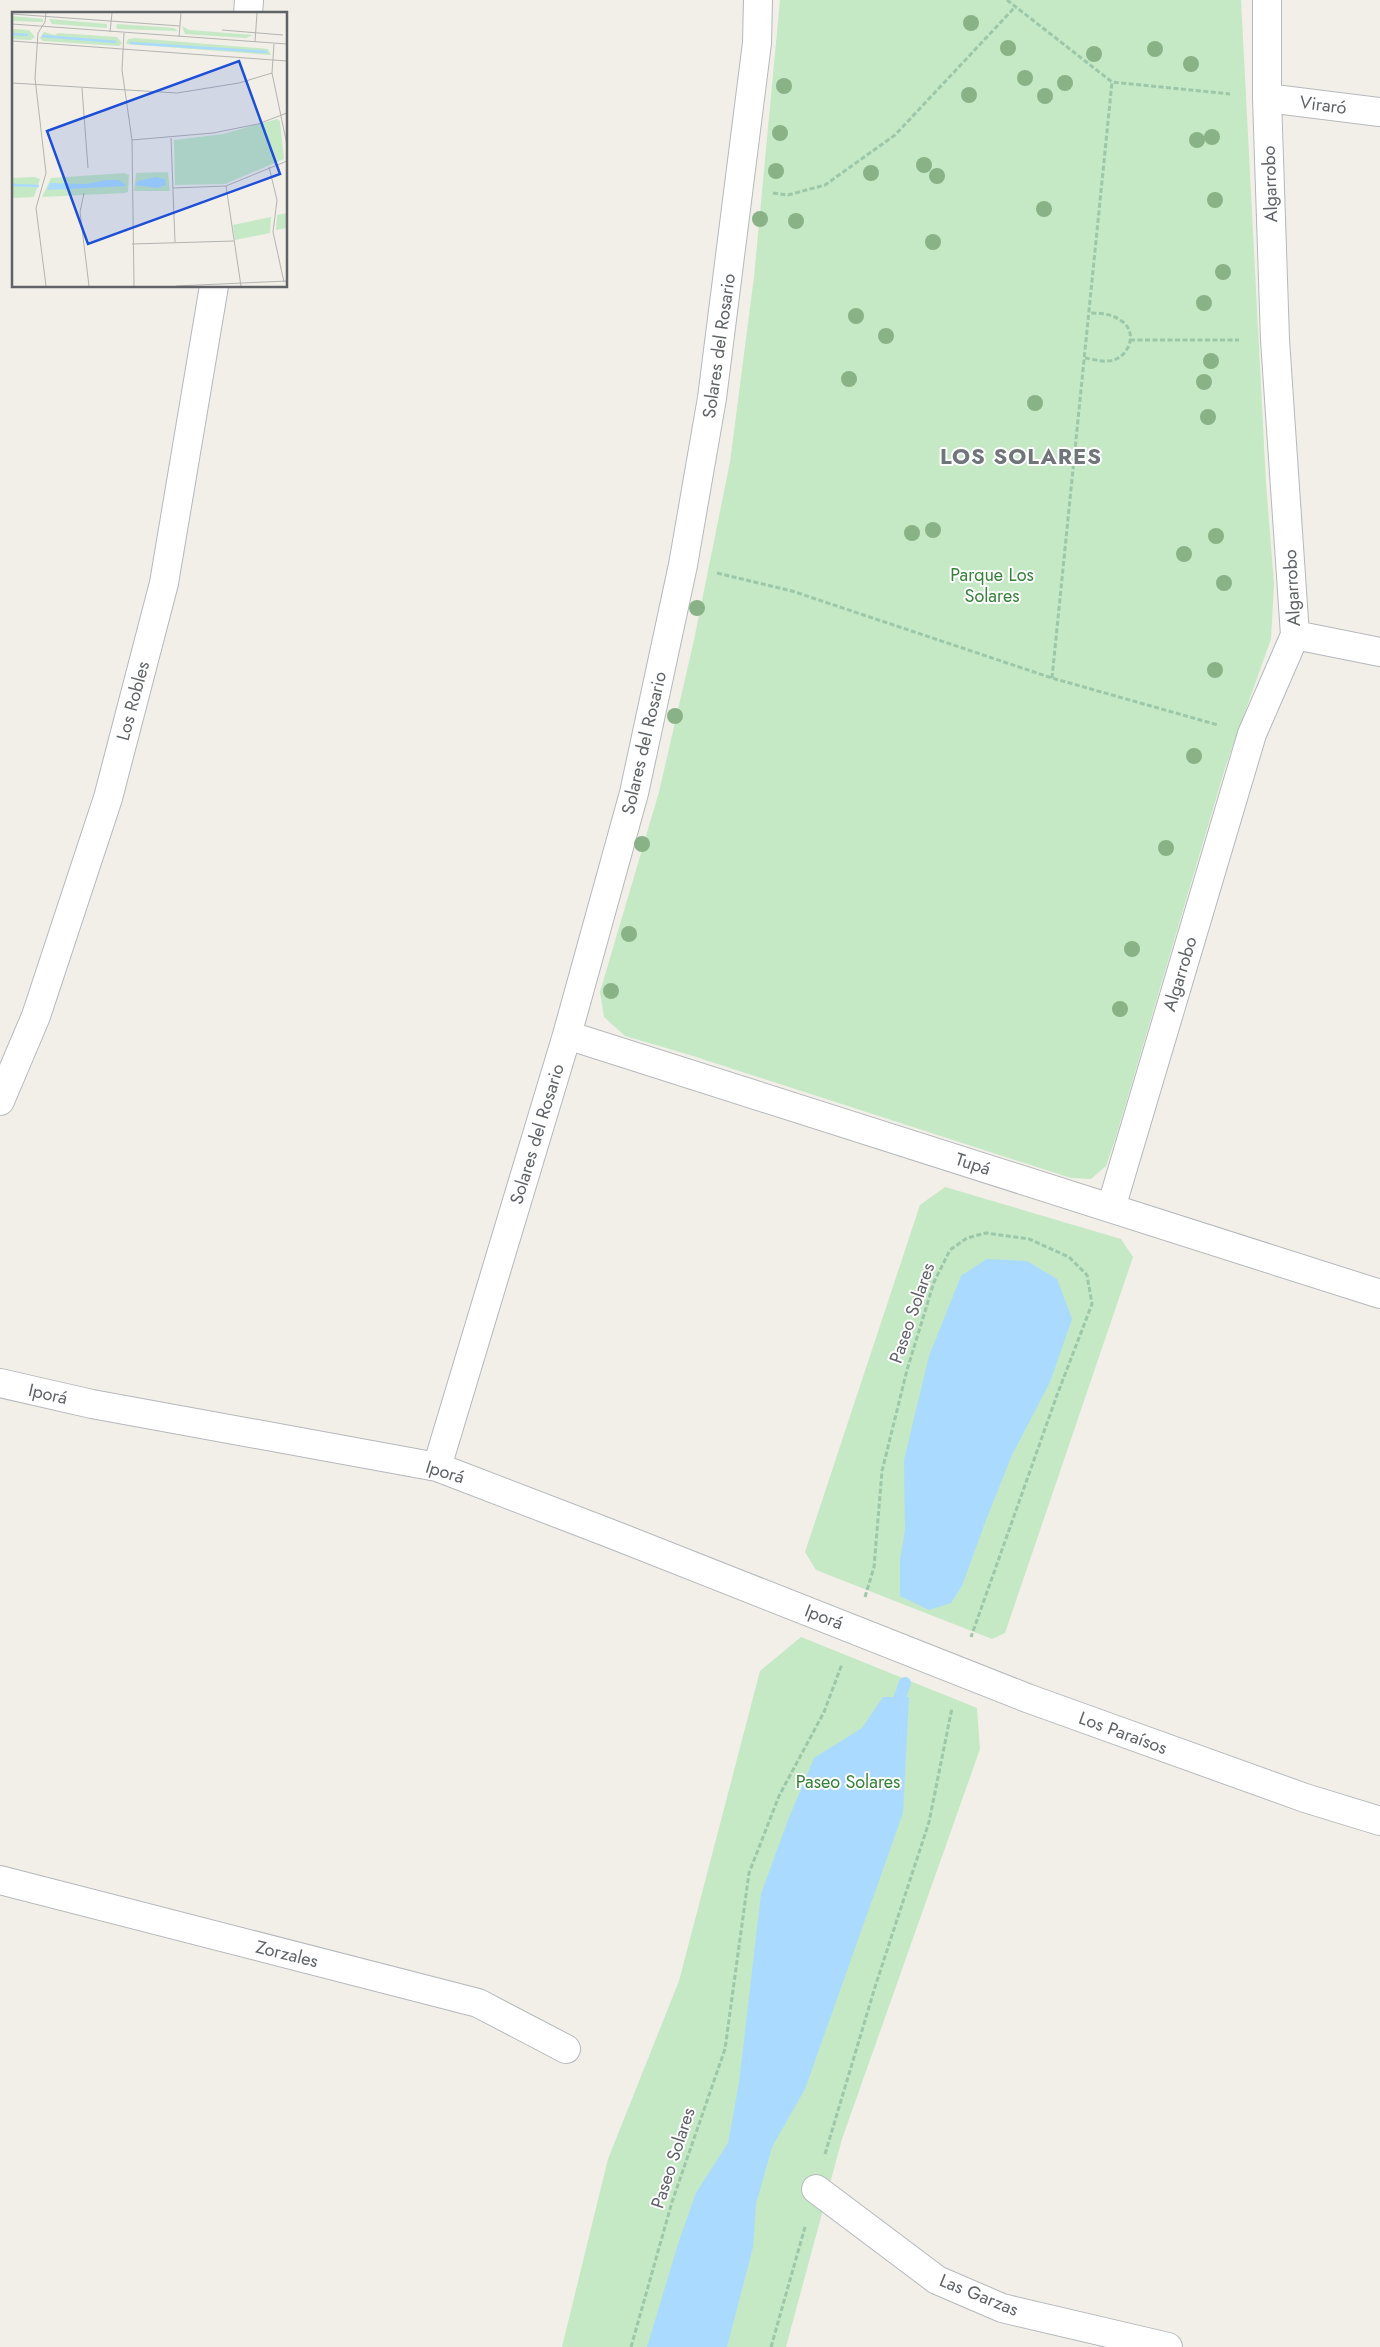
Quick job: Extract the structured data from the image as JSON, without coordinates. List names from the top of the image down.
{
  "streets": {
    "street": [
      "Viraró",
      "Algarrobo",
      "Solares del Rosario",
      "Los Robles",
      "Tupá",
      "Iporá",
      "Los Paraísos",
      "Zorzales",
      "Las Garzas"
    ],
    "path": ["Paseo Solares"]
  },
  "crossings": [
    ["Viraró", "Algarrobo"],
    ["Algarrobo", "Tupá"],
    ["Solares del Rosario", "Tupá"],
    ["Solares del Rosario", "Iporá"],
    ["Paseo Solares", "Iporá"],
    ["Paseo Solares", "Los Paraísos"],
    ["Paseo Solares", "Las Garzas"],
    ["Iporá", "Los Paraísos"]
  ],
  "districts": ["LOS SOLARES"],
  "parks": ["Parque Los Solares", "Paseo Solares"]
}
